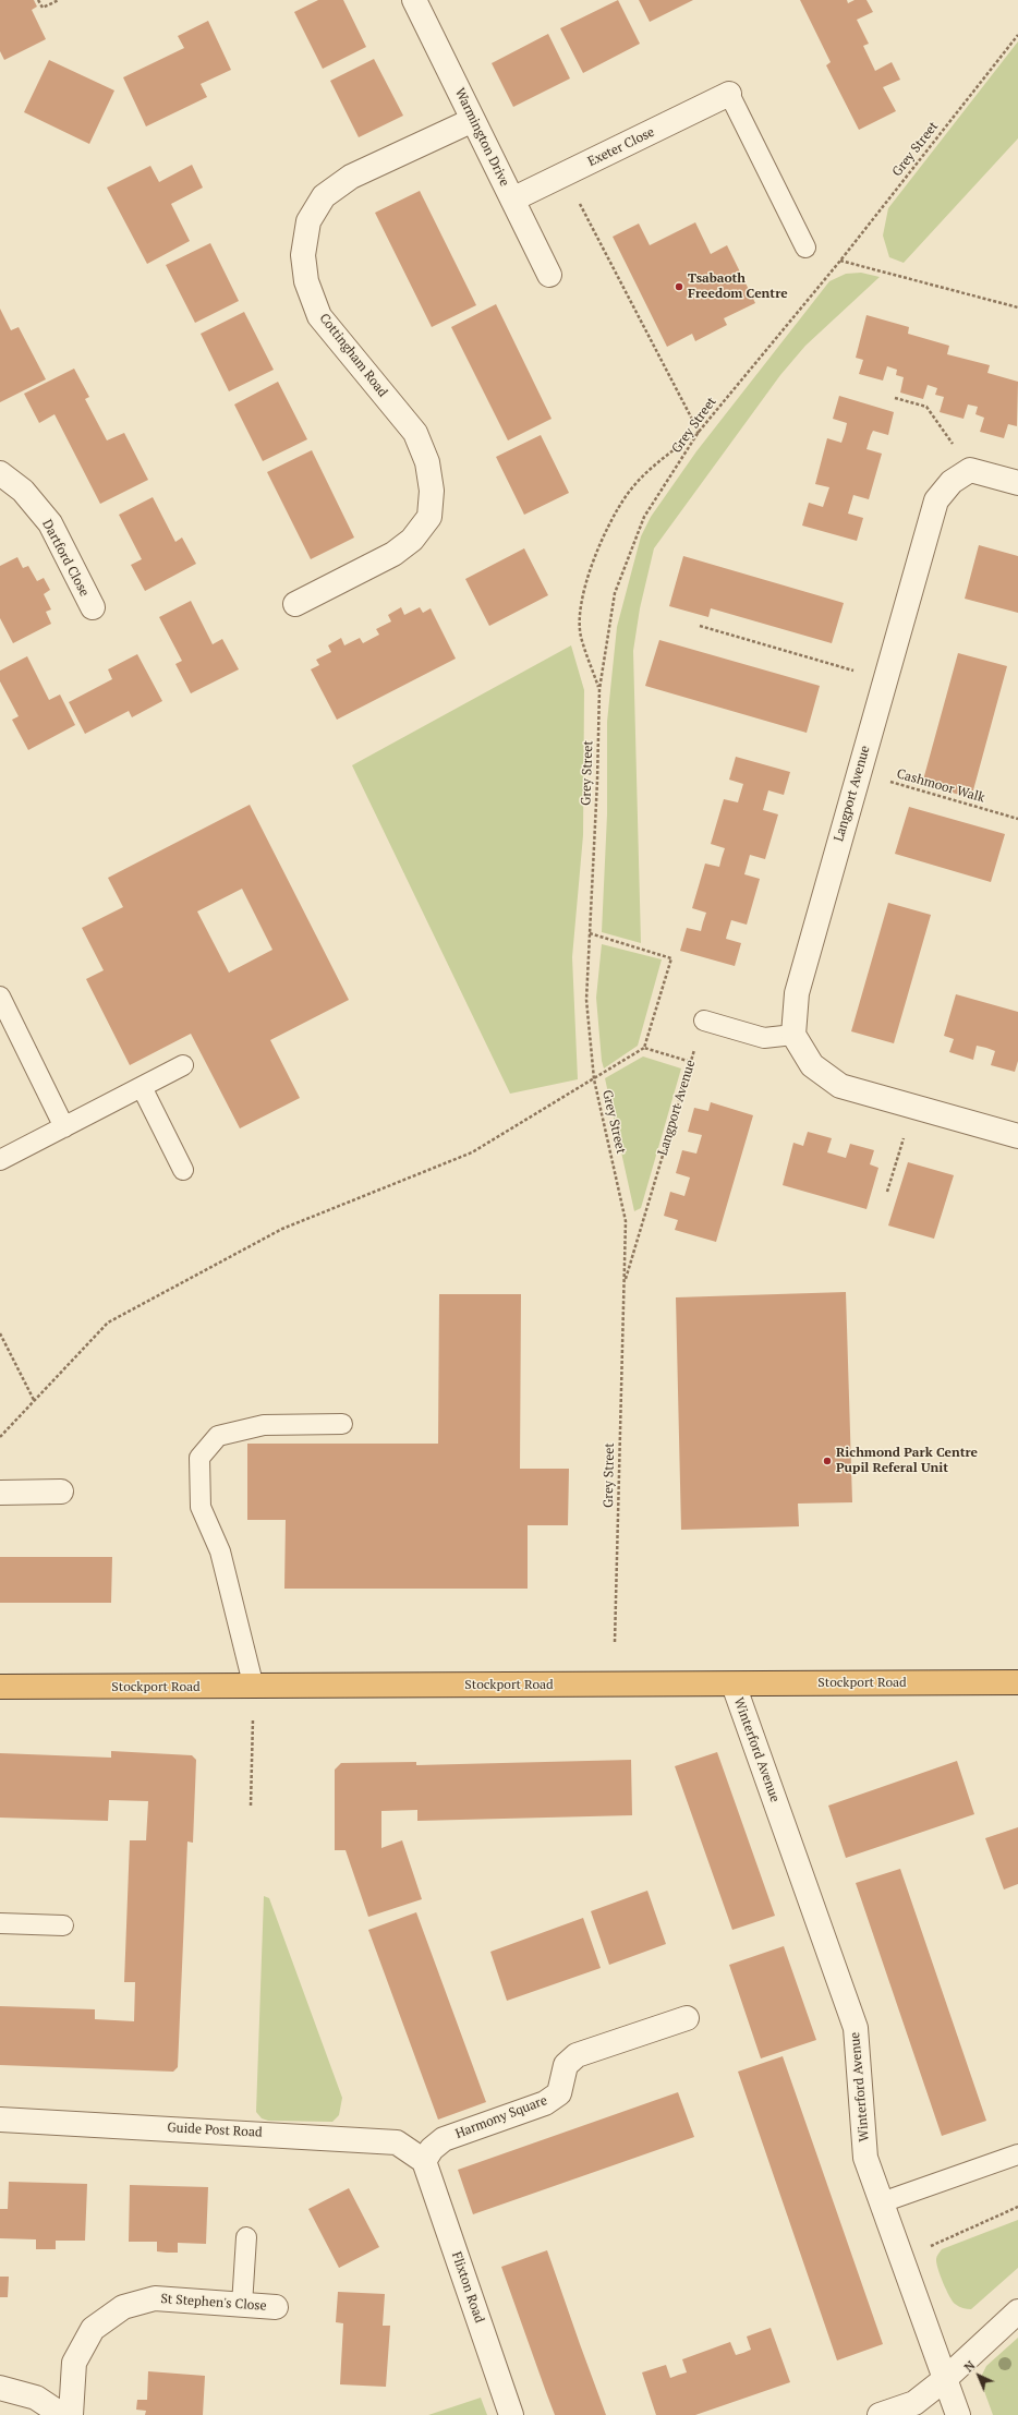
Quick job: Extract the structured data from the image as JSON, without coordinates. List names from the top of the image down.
{
  "streets": {
    "highway": ["Stockport Road"],
    "street": [
      "Warmington Drive",
      "Exeter Close",
      "Cottingham Road",
      "Dartford Close",
      "Langport Avenue",
      "Winterford Avenue",
      "Harmony Square",
      "Guide Post Road",
      "Flixton Road",
      "St Stephen's Close"
    ],
    "path": ["Grey Street", "Cashmoor Walk"]
  },
  "crossings": [
    ["Warmington Drive", "Exeter Close"],
    ["Warmington Drive", "Cottingham Road"],
    ["Grey Street", "Langport Avenue"],
    ["Cashmoor Walk", "Langport Avenue"],
    ["Stockport Road", "Winterford Avenue"],
    ["Harmony Square", "Guide Post Road"],
    ["Harmony Square", "Flixton Road"],
    ["Guide Post Road", "Flixton Road"]
  ],
  "places": ["Tsabaoth Freedom Centre", "Richmond Park Centre Pupil Referal Unit"],
  "north": "top left"
}
